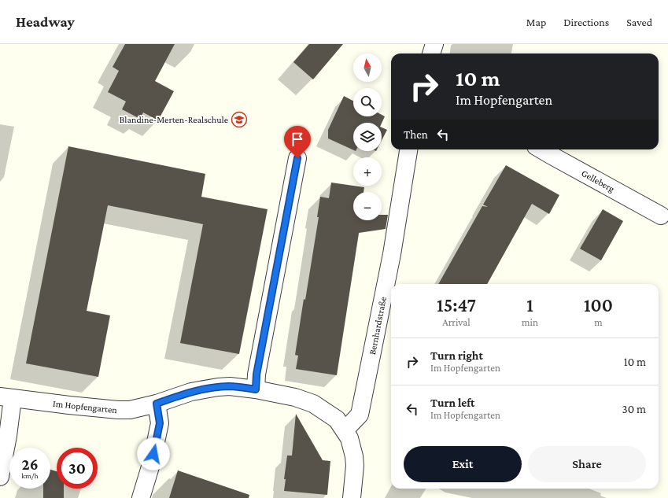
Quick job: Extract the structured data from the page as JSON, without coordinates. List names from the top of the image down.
{
  "streets": {
    "street": ["Gelleberg", "Bernhardstraße", "Im Hopfengarten"]
  },
  "crossings": [
    ["Bernhardstraße", "Im Hopfengarten"]
  ],
  "places": {
    "school or university": ["Blandine-Merten-Realschule"]
  },
  "north": "top",
  "page": {
    "header": "Headway",
    "nav": ["Map", "Directions", "Saved"],
    "map_buttons": ["+", "−"],
    "turn": ["10 m", "Im Hopfengarten"],
    "then": "Then",
    "eta": [
      "15:47",
      "Arrival",
      "1",
      "min",
      "100",
      "m"
    ],
    "list": [
      {
        "name": "Turn right",
        "note": "Im Hopfengarten",
        "value": "10 m"
      },
      {
        "name": "Turn left",
        "note": "Im Hopfengarten",
        "value": "30 m"
      }
    ],
    "buttons": ["Exit", "Share"],
    "speed": "26 km/h",
    "limit": "30"
  }
}
